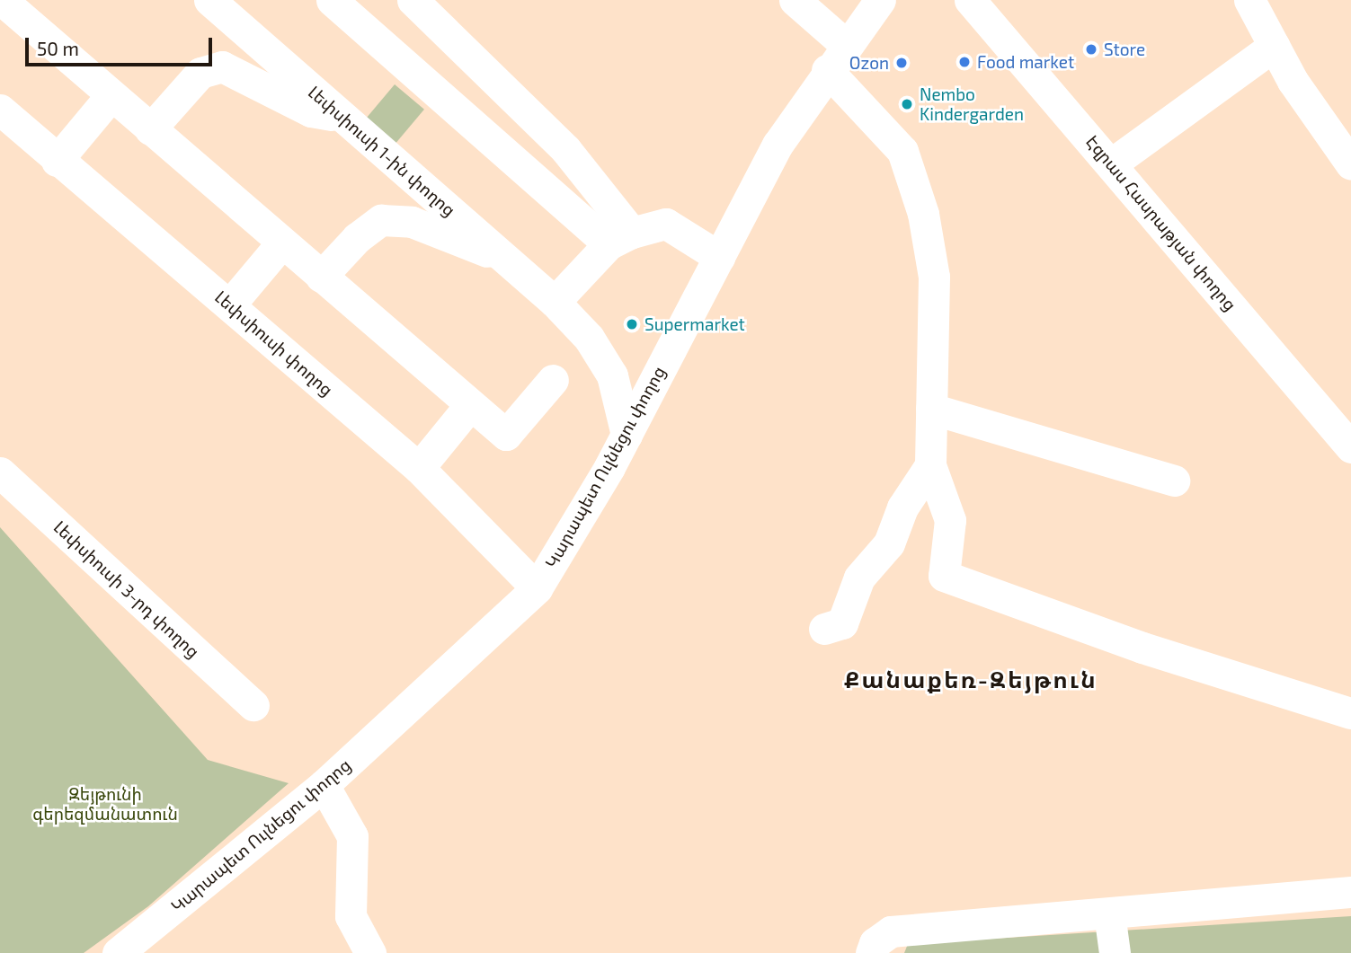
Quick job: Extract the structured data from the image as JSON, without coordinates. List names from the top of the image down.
{
  "streets": {
    "street": [
      "Լեփսիուսի 1-ին փողոց",
      "Էզրաս Հասրաթյան փողոց",
      "Լեփսիուսի փողոց",
      "Կարապետ Ուլնեցու փողոց",
      "Լեփսիուսի 3-րդ փողոց"
    ]
  },
  "crossings": [
    ["Լեփսիուսի 1-ին փողոց", "Կարապետ Ուլնեցու փողոց"],
    ["Լեփսիուսի փողոց", "Կարապետ Ուլնեցու փողոց"]
  ],
  "districts": ["Քանաքեռ-Զեյթուն"],
  "parks": ["Զեյթունի գերեզմանատուն"],
  "places": [
    "Store",
    "Food market",
    "Ozon",
    "Nembo Kindergarden",
    "Supermarket"
  ],
  "scale_bar": "50 m"
}
